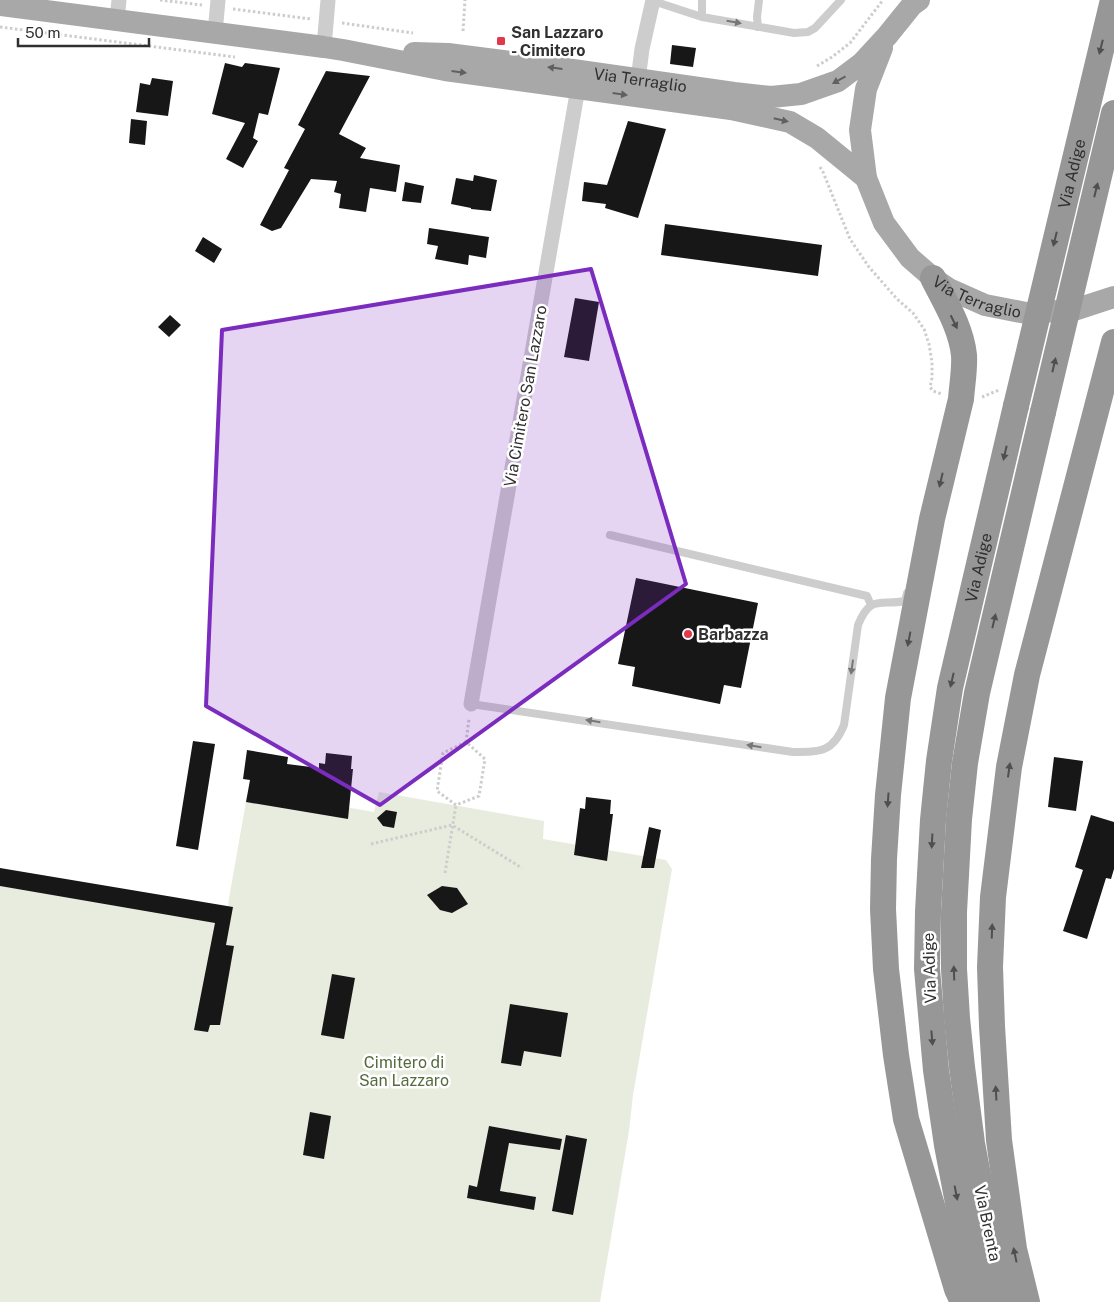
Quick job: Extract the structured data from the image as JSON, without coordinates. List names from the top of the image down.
{
  "streets": {
    "highway": ["Via Adige", "Via Brenta"],
    "main road": ["Via Terraglio"],
    "street": ["Via Cimitero San Lazzaro"]
  },
  "crossings": [
    ["Via Terraglio", "Via Cimitero San Lazzaro"],
    ["Via Adige", "Via Brenta"]
  ],
  "parks": ["Cimitero di San Lazzaro"],
  "places": {
    "transit": ["San Lazzaro - Cimitero"],
    "other": ["Barbazza"]
  },
  "scale_bar": "50 m"
}
